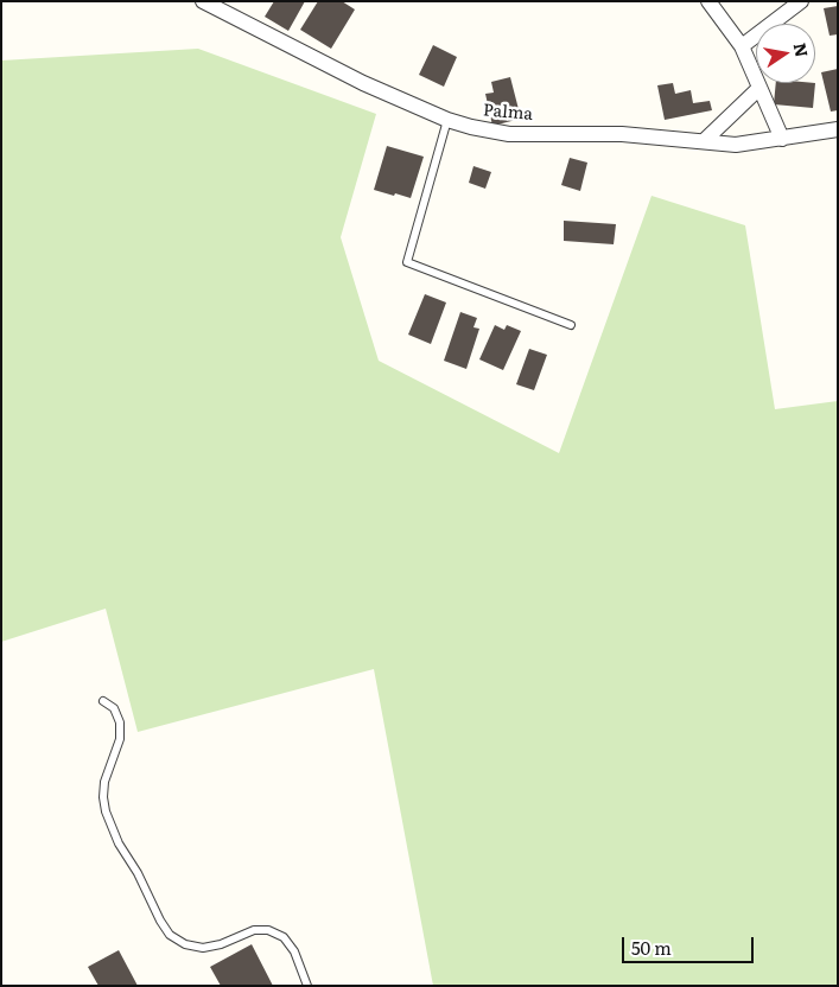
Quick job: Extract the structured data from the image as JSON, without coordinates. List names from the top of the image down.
{
  "streets": {
    "street": ["Palma"]
  },
  "scale_bar": "50 m",
  "north": "right"
}
